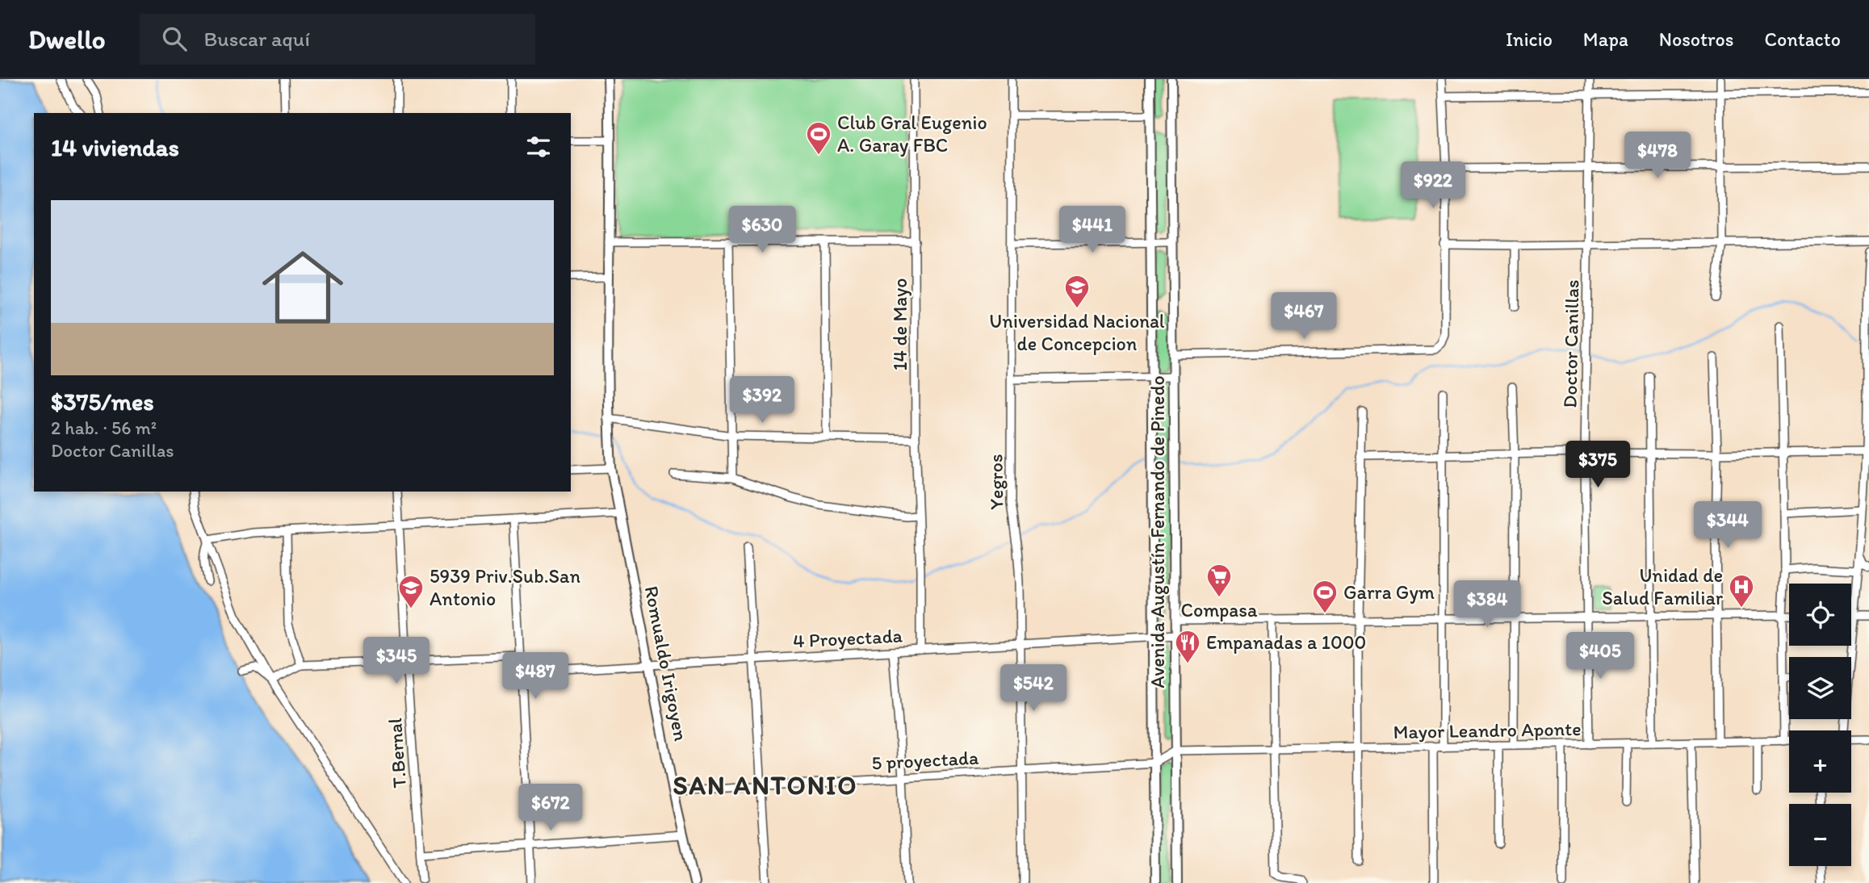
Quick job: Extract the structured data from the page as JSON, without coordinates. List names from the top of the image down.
{
  "streets": {
    "street": [
      "14 de Mayo",
      "Doctor Canillas",
      "Yegros",
      "Avenida Augustín Fernando de Pinedo",
      "4 Proyectada",
      "Romualdo Irigoyen",
      "Mayor Leandro Aponte",
      "T.Bernal",
      "5 proyectada"
    ]
  },
  "crossings": [
    ["14 de Mayo", "4 Proyectada"],
    ["Doctor Canillas", "Mayor Leandro Aponte"],
    ["Yegros", "4 Proyectada"],
    ["Yegros", "5 proyectada"],
    ["Avenida Augustín Fernando de Pinedo", "4 Proyectada"],
    ["Avenida Augustín Fernando de Pinedo", "Mayor Leandro Aponte"],
    ["Avenida Augustín Fernando de Pinedo", "5 proyectada"],
    ["4 Proyectada", "Romualdo Irigoyen"],
    ["Romualdo Irigoyen", "5 proyectada"],
    ["Mayor Leandro Aponte", "5 proyectada"]
  ],
  "districts": ["SAN ANTONIO"],
  "places": {
    "sports": ["Club Gral Eugenio A. Garay FBC", "Garra Gym"],
    "school or university": ["Universidad Nacional de Concepcion", "5939 Priv.Sub.San Antonio"],
    "supermarket": ["Compasa"],
    "hospital": ["Unidad de Salud Familiar"],
    "restaurant": ["Empanadas a 1000"]
  },
  "page": {
    "header": "Dwello",
    "search": "Buscar aquí",
    "nav": [
      "Inicio",
      "Mapa",
      "Nosotros",
      "Contacto"
    ],
    "heading": "14 viviendas",
    "price": [
      "$478",
      "$922",
      "$630",
      "$441",
      "$467",
      "$392",
      "$375",
      "$344",
      "$384",
      "$405",
      "$345",
      "$487",
      "$542",
      "$672"
    ],
    "list": [
      {
        "name": "$375/mes",
        "note": "2 hab. · 56 m² · Doctor Canillas"
      }
    ],
    "map_buttons": ["+", "−"]
  }
}
